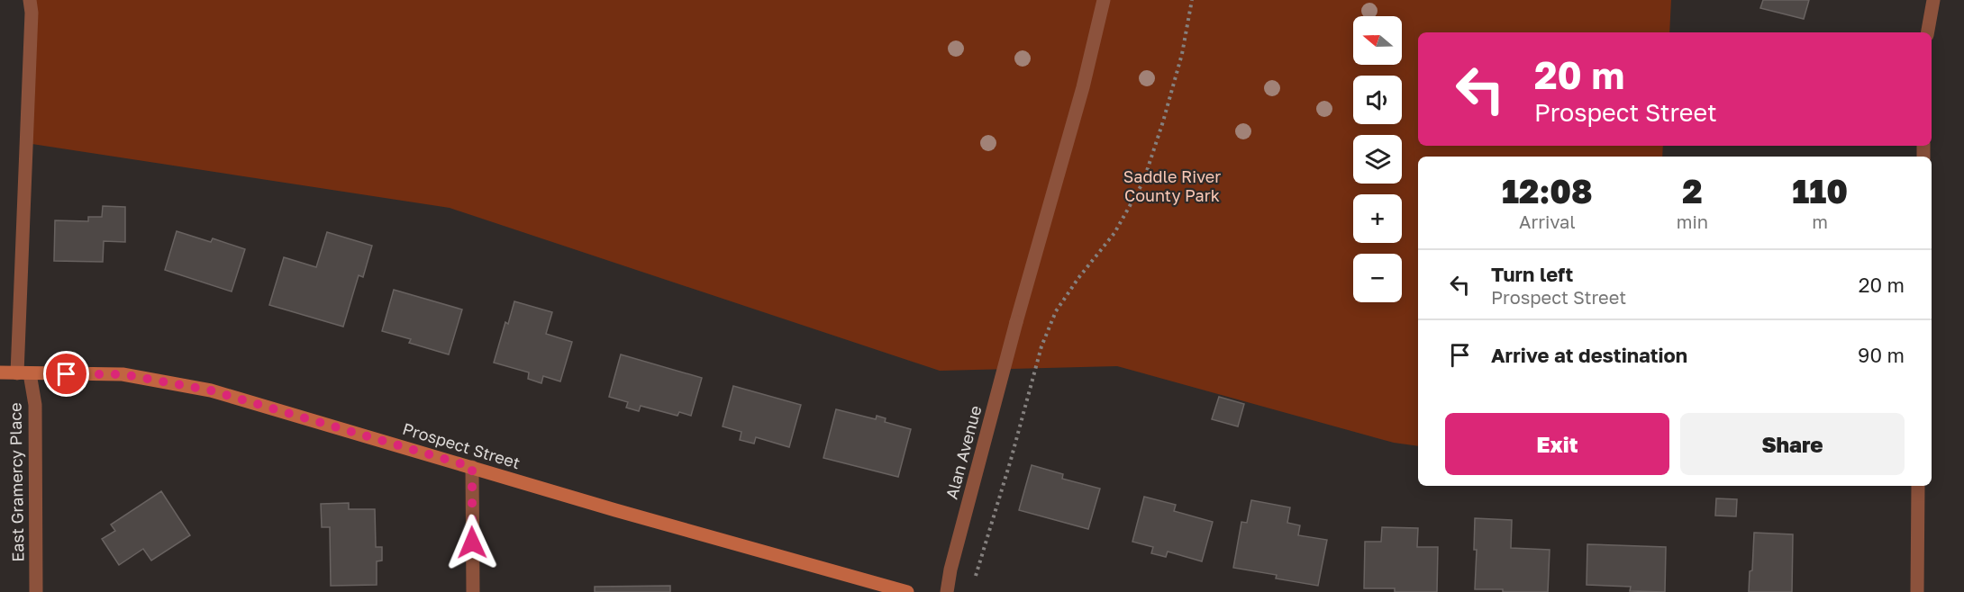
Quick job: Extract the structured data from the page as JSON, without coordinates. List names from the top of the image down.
{
  "streets": {
    "main road": ["Prospect Street"],
    "street": ["Alan Avenue", "East Gramercy Place"]
  },
  "crossings": [
    ["Prospect Street", "East Gramercy Place"]
  ],
  "parks": ["Saddle River County Park"],
  "north": "left",
  "page": {
    "map_buttons": ["+", "−"],
    "turn": ["20 m", "Prospect Street"],
    "eta": [
      "12:08",
      "Arrival",
      "2",
      "min",
      "110",
      "m"
    ],
    "list": [
      {
        "name": "Turn left",
        "note": "Prospect Street",
        "value": "20 m"
      },
      {
        "name": "Arrive at destination",
        "value": "90 m"
      }
    ],
    "buttons": ["Exit", "Share"]
  }
}
